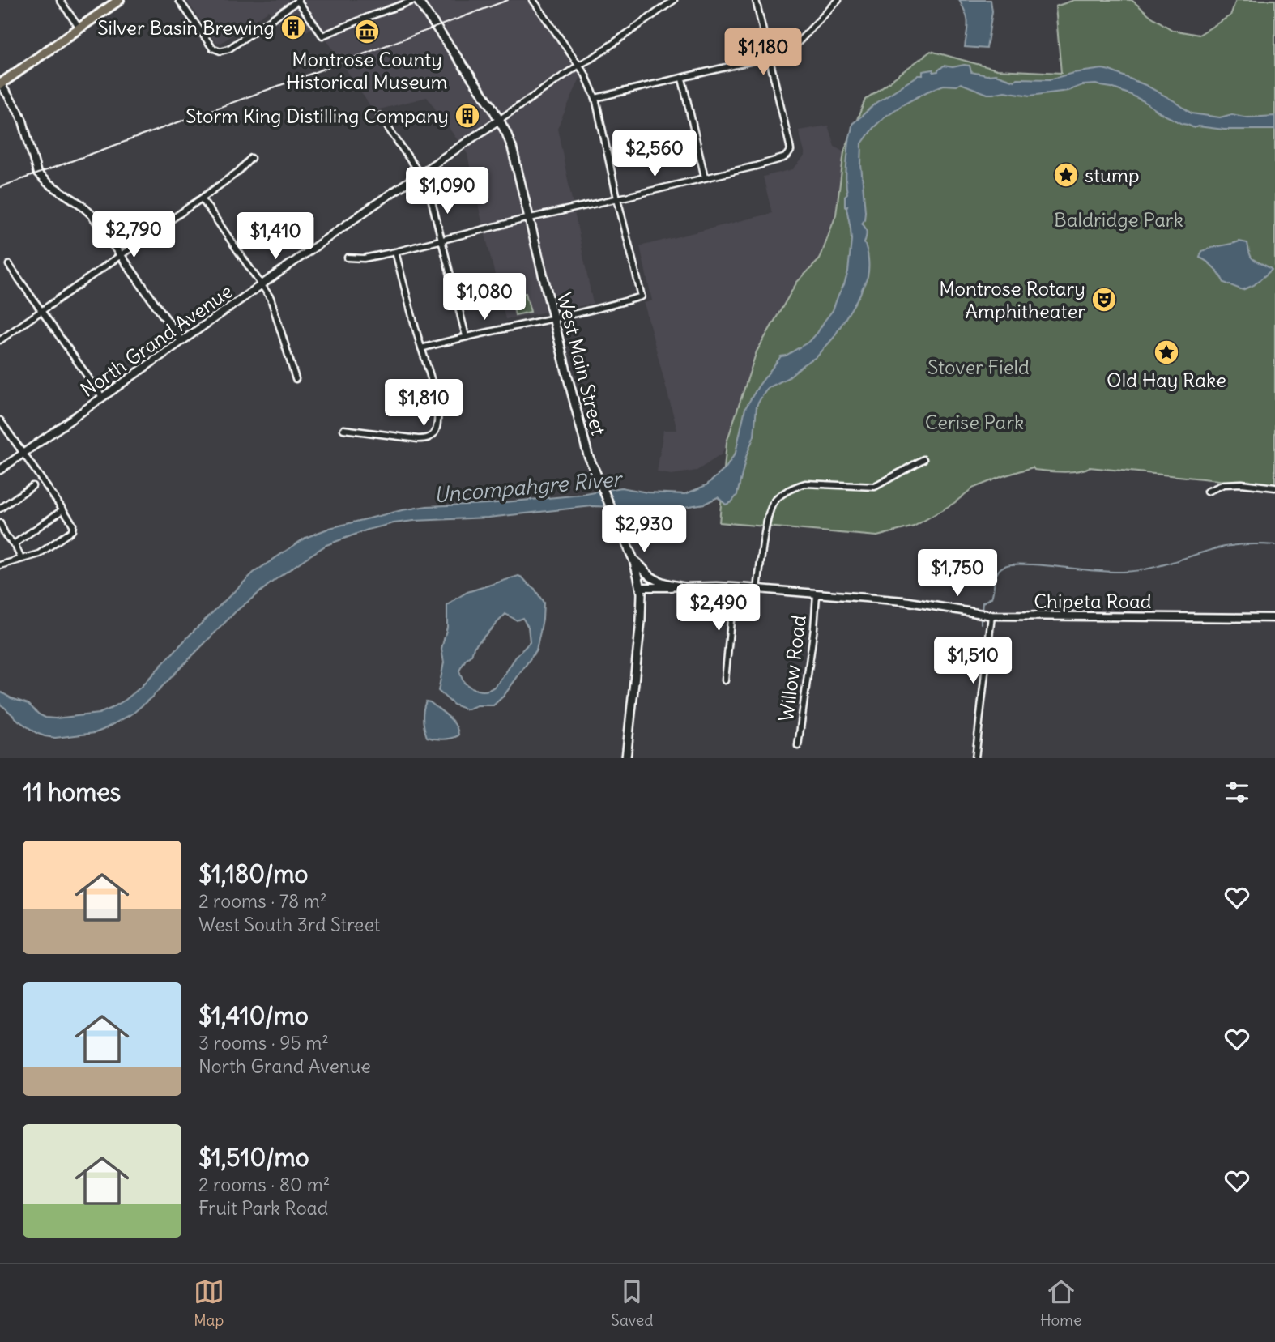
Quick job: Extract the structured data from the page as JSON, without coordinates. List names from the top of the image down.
{
  "streets": {
    "main road": ["West Main Street"],
    "street": ["North Grand Avenue", "Chipeta Road", "Willow Road"]
  },
  "crossings": [
    ["North Grand Avenue", "West Main Street"],
    ["West Main Street", "Chipeta Road"],
    ["Chipeta Road", "Willow Road"]
  ],
  "water": ["Uncompahgre River"],
  "parks": ["Baldridge Park", "Stover Field", "Cerise Park"],
  "places": {
    "building": ["Silver Basin Brewing", "Storm King Distilling Company"],
    "museum": ["Montrose County Historical Museum"],
    "place": ["stump", "Old Hay Rake"],
    "theatre": ["Montrose Rotary Amphitheater"]
  },
  "page": {
    "price": [
      "$1,180",
      "$2,560",
      "$1,090",
      "$2,790",
      "$1,410",
      "$1,080",
      "$1,810",
      "$2,930",
      "$1,750",
      "$2,490",
      "$1,510"
    ],
    "heading": "11 homes",
    "list": [
      {
        "name": "$1,180/mo",
        "note": "2 rooms · 78 m² · West South 3rd Street"
      },
      {
        "name": "$1,410/mo",
        "note": "3 rooms · 95 m² · North Grand Avenue"
      },
      {
        "name": "$1,510/mo",
        "note": "2 rooms · 80 m² · Fruit Park Road"
      }
    ],
    "tabs": ["Map", "Saved", "Home"]
  }
}
